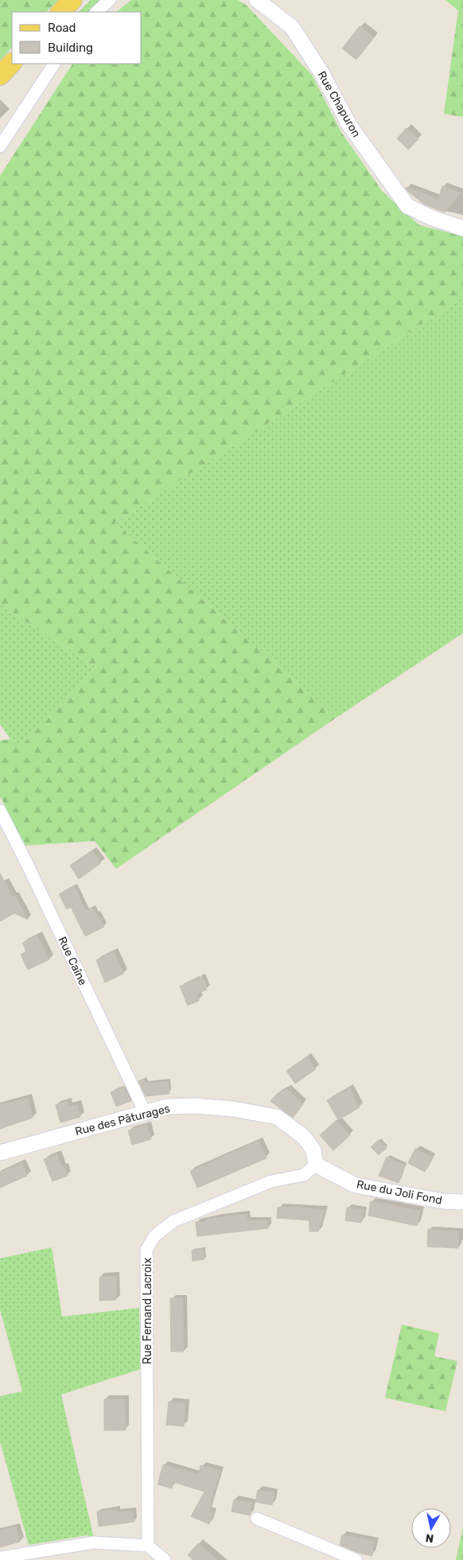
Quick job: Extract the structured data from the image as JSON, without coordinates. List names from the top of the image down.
{
  "streets": {
    "street": [
      "Rue Chapuron",
      "Rue Caîne",
      "Rue des Pâturages",
      "Rue du Joli Fond",
      "Rue Fernand Lacroix"
    ]
  },
  "crossings": [
    ["Rue Caîne", "Rue des Pâturages"],
    ["Rue des Pâturages", "Rue du Joli Fond"],
    ["Rue des Pâturages", "Rue Fernand Lacroix"],
    ["Rue du Joli Fond", "Rue Fernand Lacroix"]
  ],
  "legend": ["Road", "Building"],
  "north": "bottom"
}
